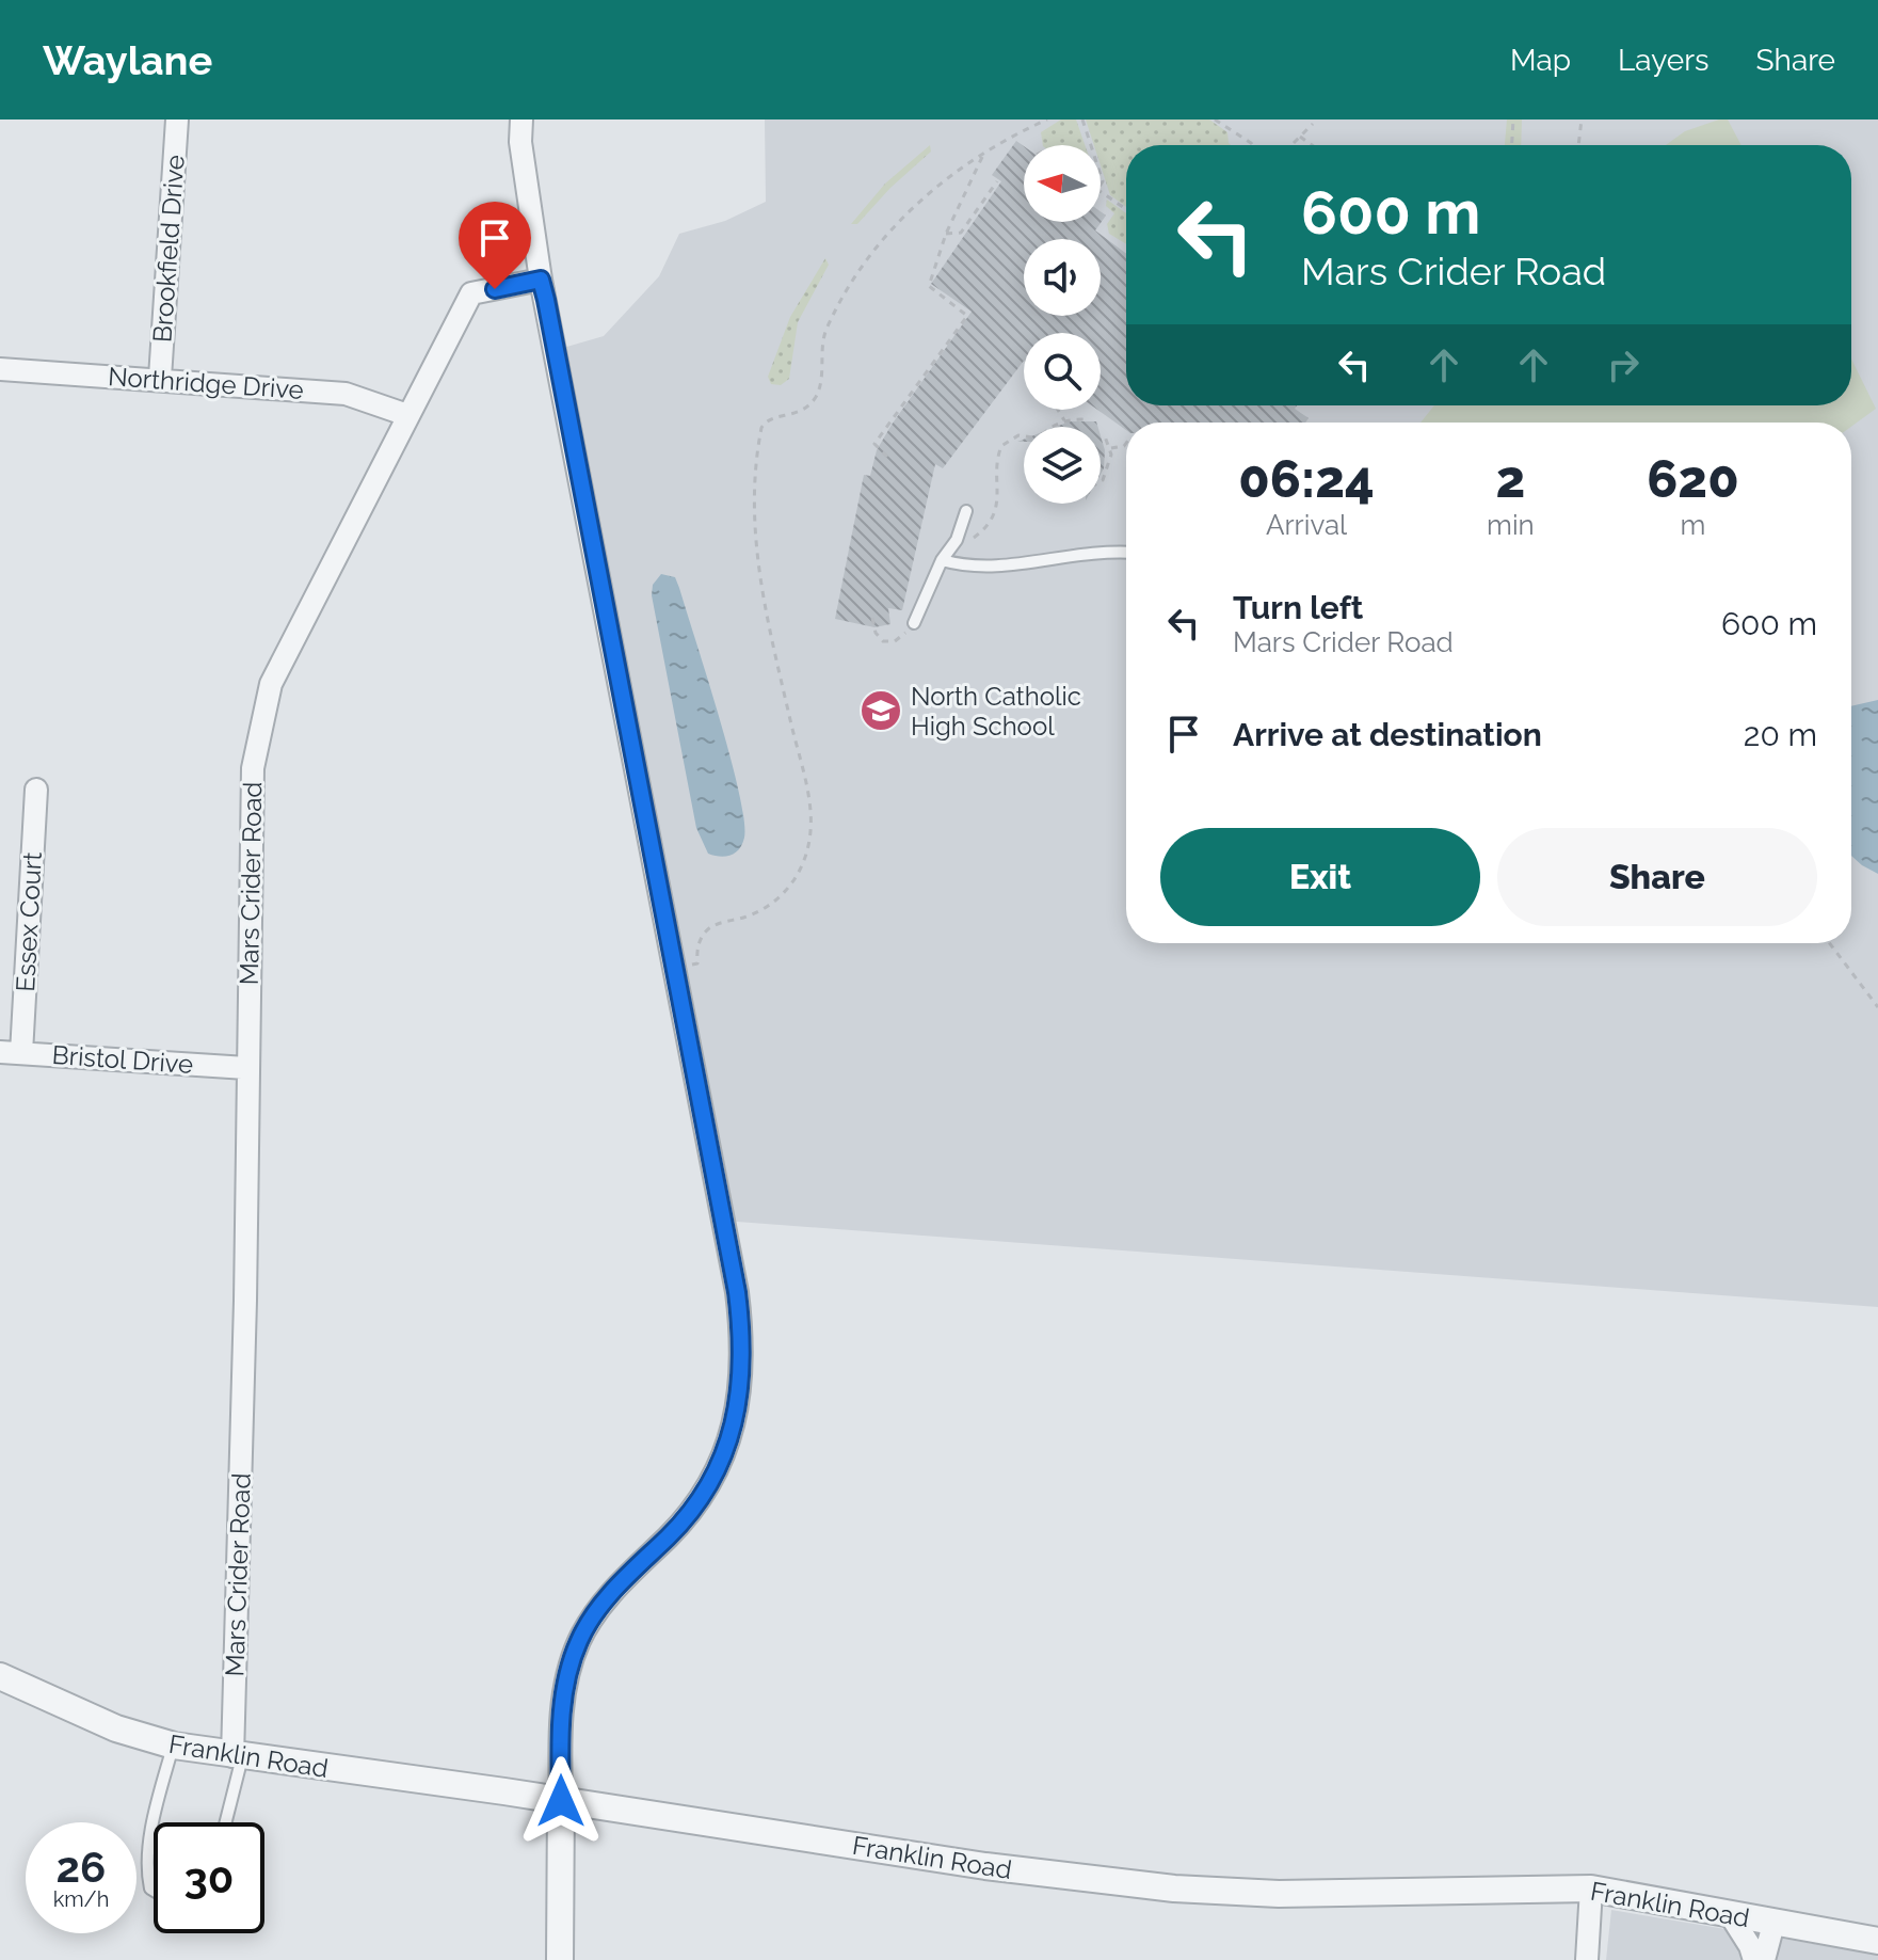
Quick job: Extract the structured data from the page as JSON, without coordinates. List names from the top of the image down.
{
  "streets": {
    "street": [
      "Brookfield Drive",
      "Northridge Drive",
      "Mars Crider Road",
      "Essex Court",
      "Bristol Drive",
      "Franklin Road"
    ]
  },
  "crossings": [
    ["Brookfield Drive", "Northridge Drive"],
    ["Northridge Drive", "Mars Crider Road"],
    ["Mars Crider Road", "Bristol Drive"],
    ["Mars Crider Road", "Franklin Road"],
    ["Essex Court", "Bristol Drive"]
  ],
  "places": {
    "school or university": ["North Catholic High School"]
  },
  "north": "left",
  "page": {
    "header": "Waylane",
    "nav": ["Map", "Layers", "Share"],
    "turn": ["600 m", "Mars Crider Road"],
    "eta": [
      "06:24",
      "Arrival",
      "2",
      "min",
      "620",
      "m"
    ],
    "list": [
      {
        "name": "Turn left",
        "note": "Mars Crider Road",
        "value": "600 m"
      },
      {
        "name": "Arrive at destination",
        "value": "20 m"
      }
    ],
    "buttons": ["Exit", "Share"],
    "speed": "26 km/h",
    "limit": "30"
  }
}
